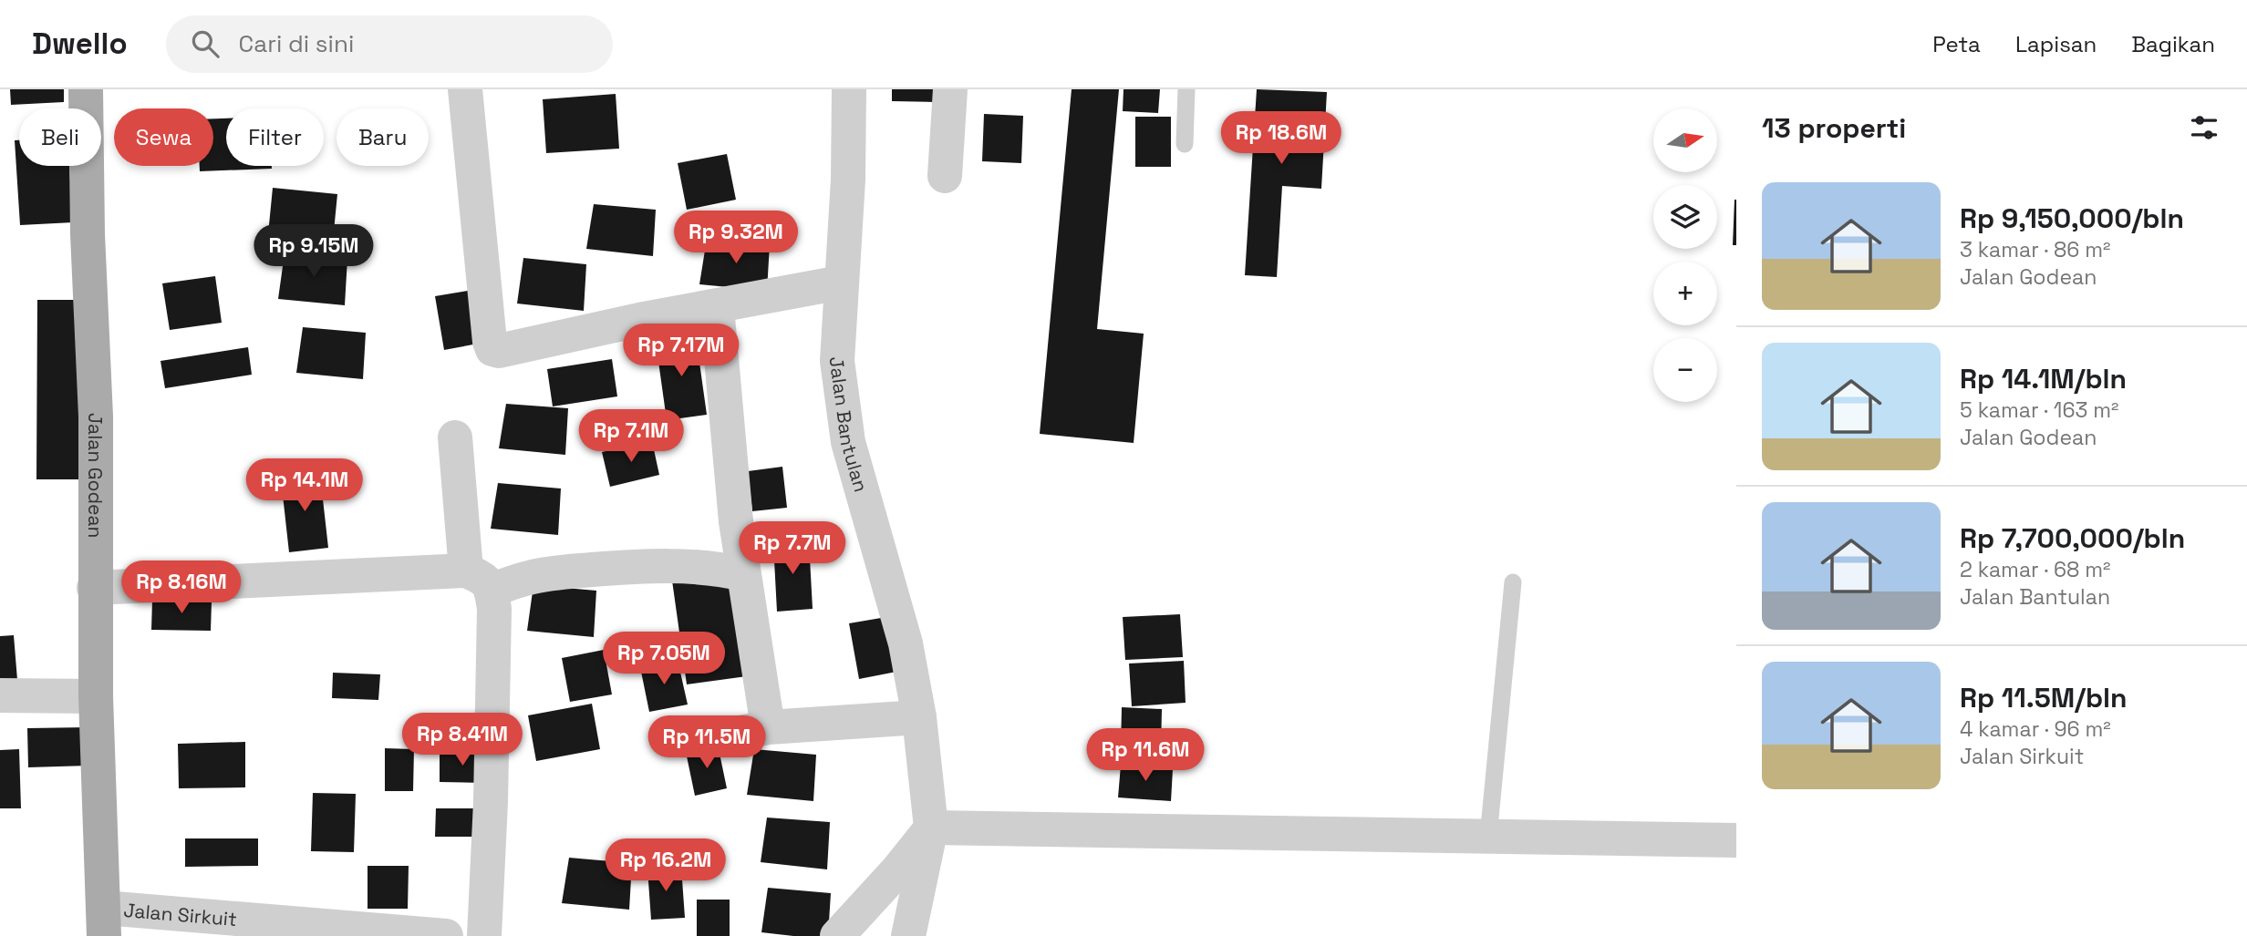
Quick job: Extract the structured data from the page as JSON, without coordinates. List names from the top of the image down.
{
  "streets": {
    "main road": ["Jalan Godean"],
    "street": ["Jalan Bantulan", "Jalan Sirkuit"]
  },
  "crossings": [
    ["Jalan Godean", "Jalan Sirkuit"]
  ],
  "north": "right",
  "page": {
    "header": "Dwello",
    "search": "Cari di sini",
    "nav": ["Peta", "Lapisan", "Bagikan"],
    "heading": "13 properti",
    "map_buttons": ["+", "−"],
    "chip": [
      "Beli",
      "Sewa",
      "Filter",
      "Baru"
    ],
    "price": [
      "Rp 18.6M",
      "Rp 9.32M",
      "Rp 9.15M",
      "Rp 7.17M",
      "Rp 7.1M",
      "Rp 14.1M",
      "Rp 7.7M",
      "Rp 8.16M",
      "Rp 7.05M",
      "Rp 8.41M",
      "Rp 11.5M",
      "Rp 11.6M",
      "Rp 16.2M"
    ],
    "list": [
      {
        "name": "Rp 9,150,000/bln",
        "note": "3 kamar · 86 m² · Jalan Godean"
      },
      {
        "name": "Rp 14.1M/bln",
        "note": "5 kamar · 163 m² · Jalan Godean"
      },
      {
        "name": "Rp 7,700,000/bln",
        "note": "2 kamar · 68 m² · Jalan Bantulan"
      },
      {
        "name": "Rp 11.5M/bln",
        "note": "4 kamar · 96 m² · Jalan Sirkuit"
      }
    ]
  }
}
